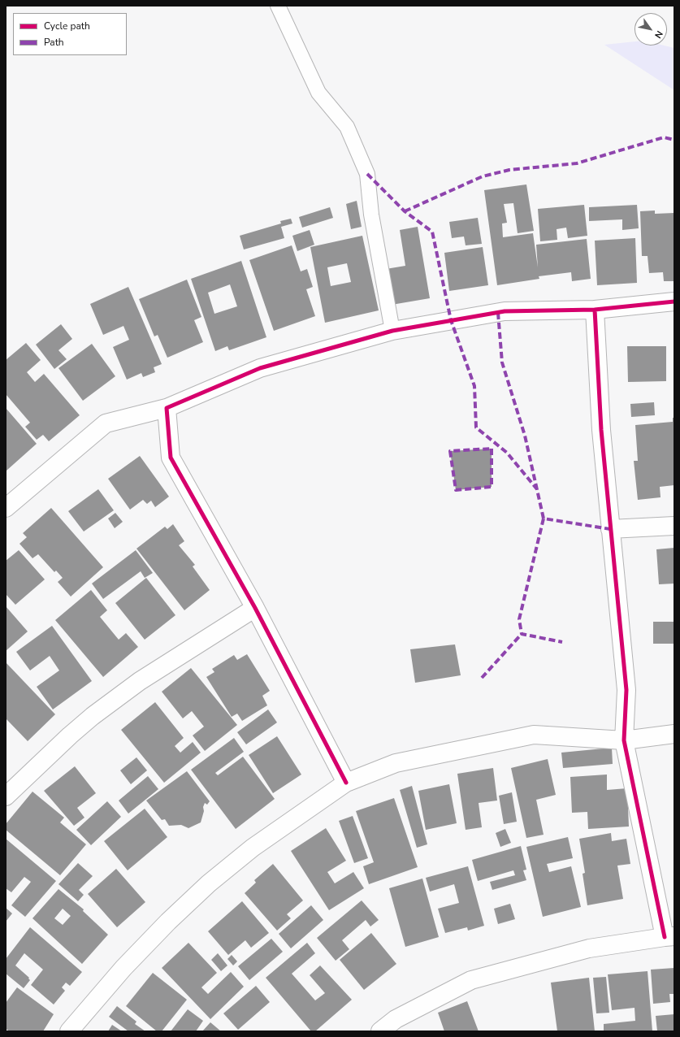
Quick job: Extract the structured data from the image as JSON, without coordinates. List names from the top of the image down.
{
  "legend": ["Cycle path", "Path"],
  "north": "bottom right"
}
